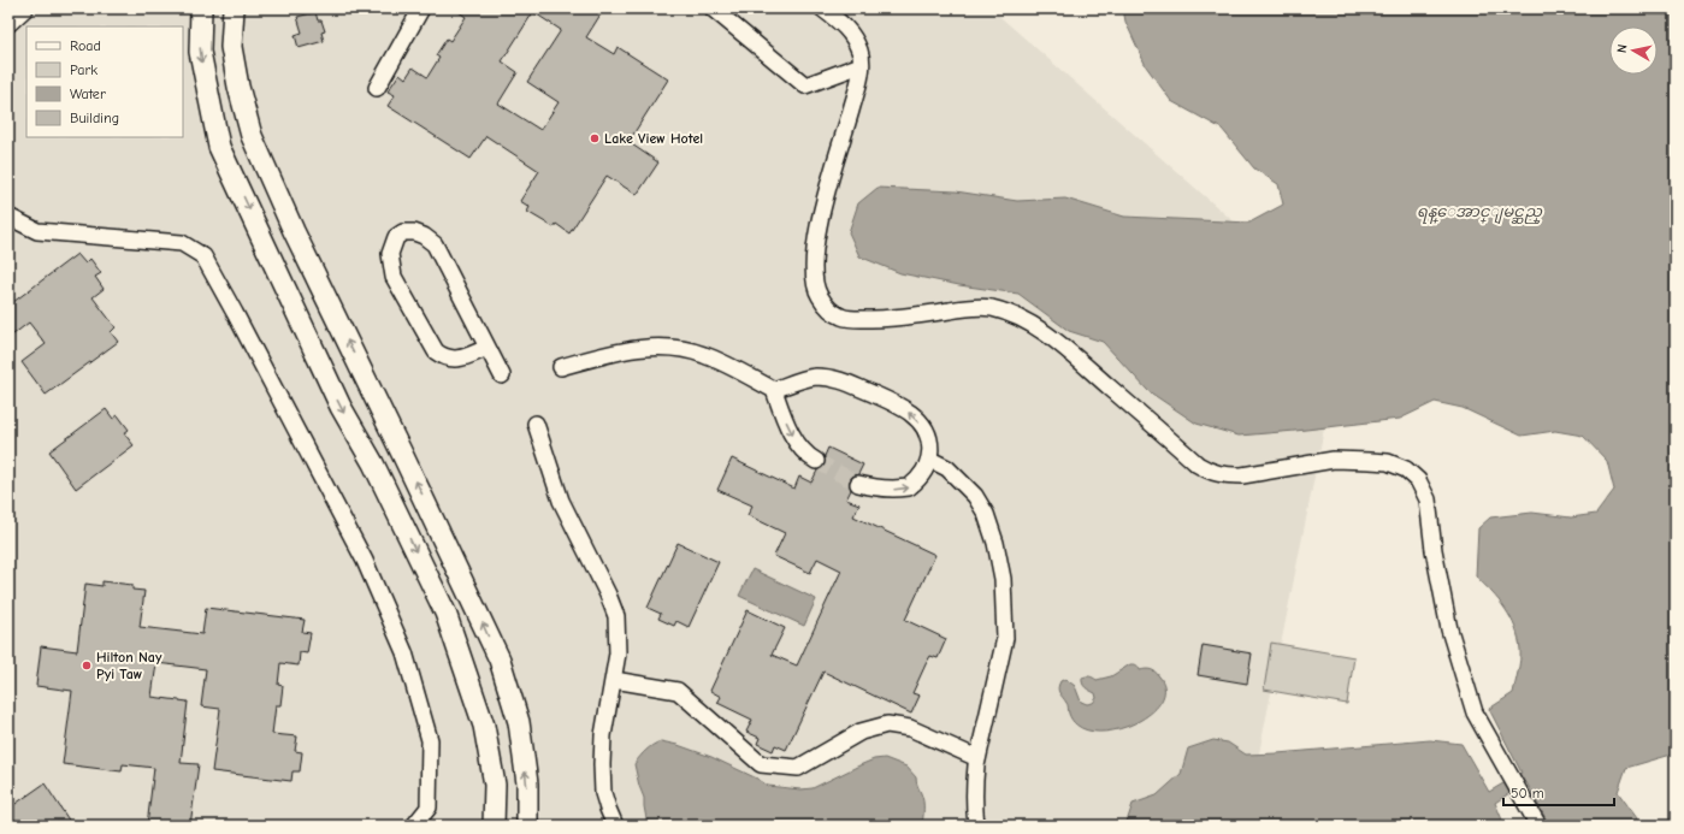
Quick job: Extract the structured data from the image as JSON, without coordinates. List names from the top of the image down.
{
  "water": ["ရန္ေအာင္ျမင္ဆည္"],
  "places": ["Lake View Hotel", "Hilton Nay Pyi Taw"],
  "legend": [
    "Road",
    "Park",
    "Water",
    "Building"
  ],
  "scale_bar": "50 m",
  "north": "left"
}
